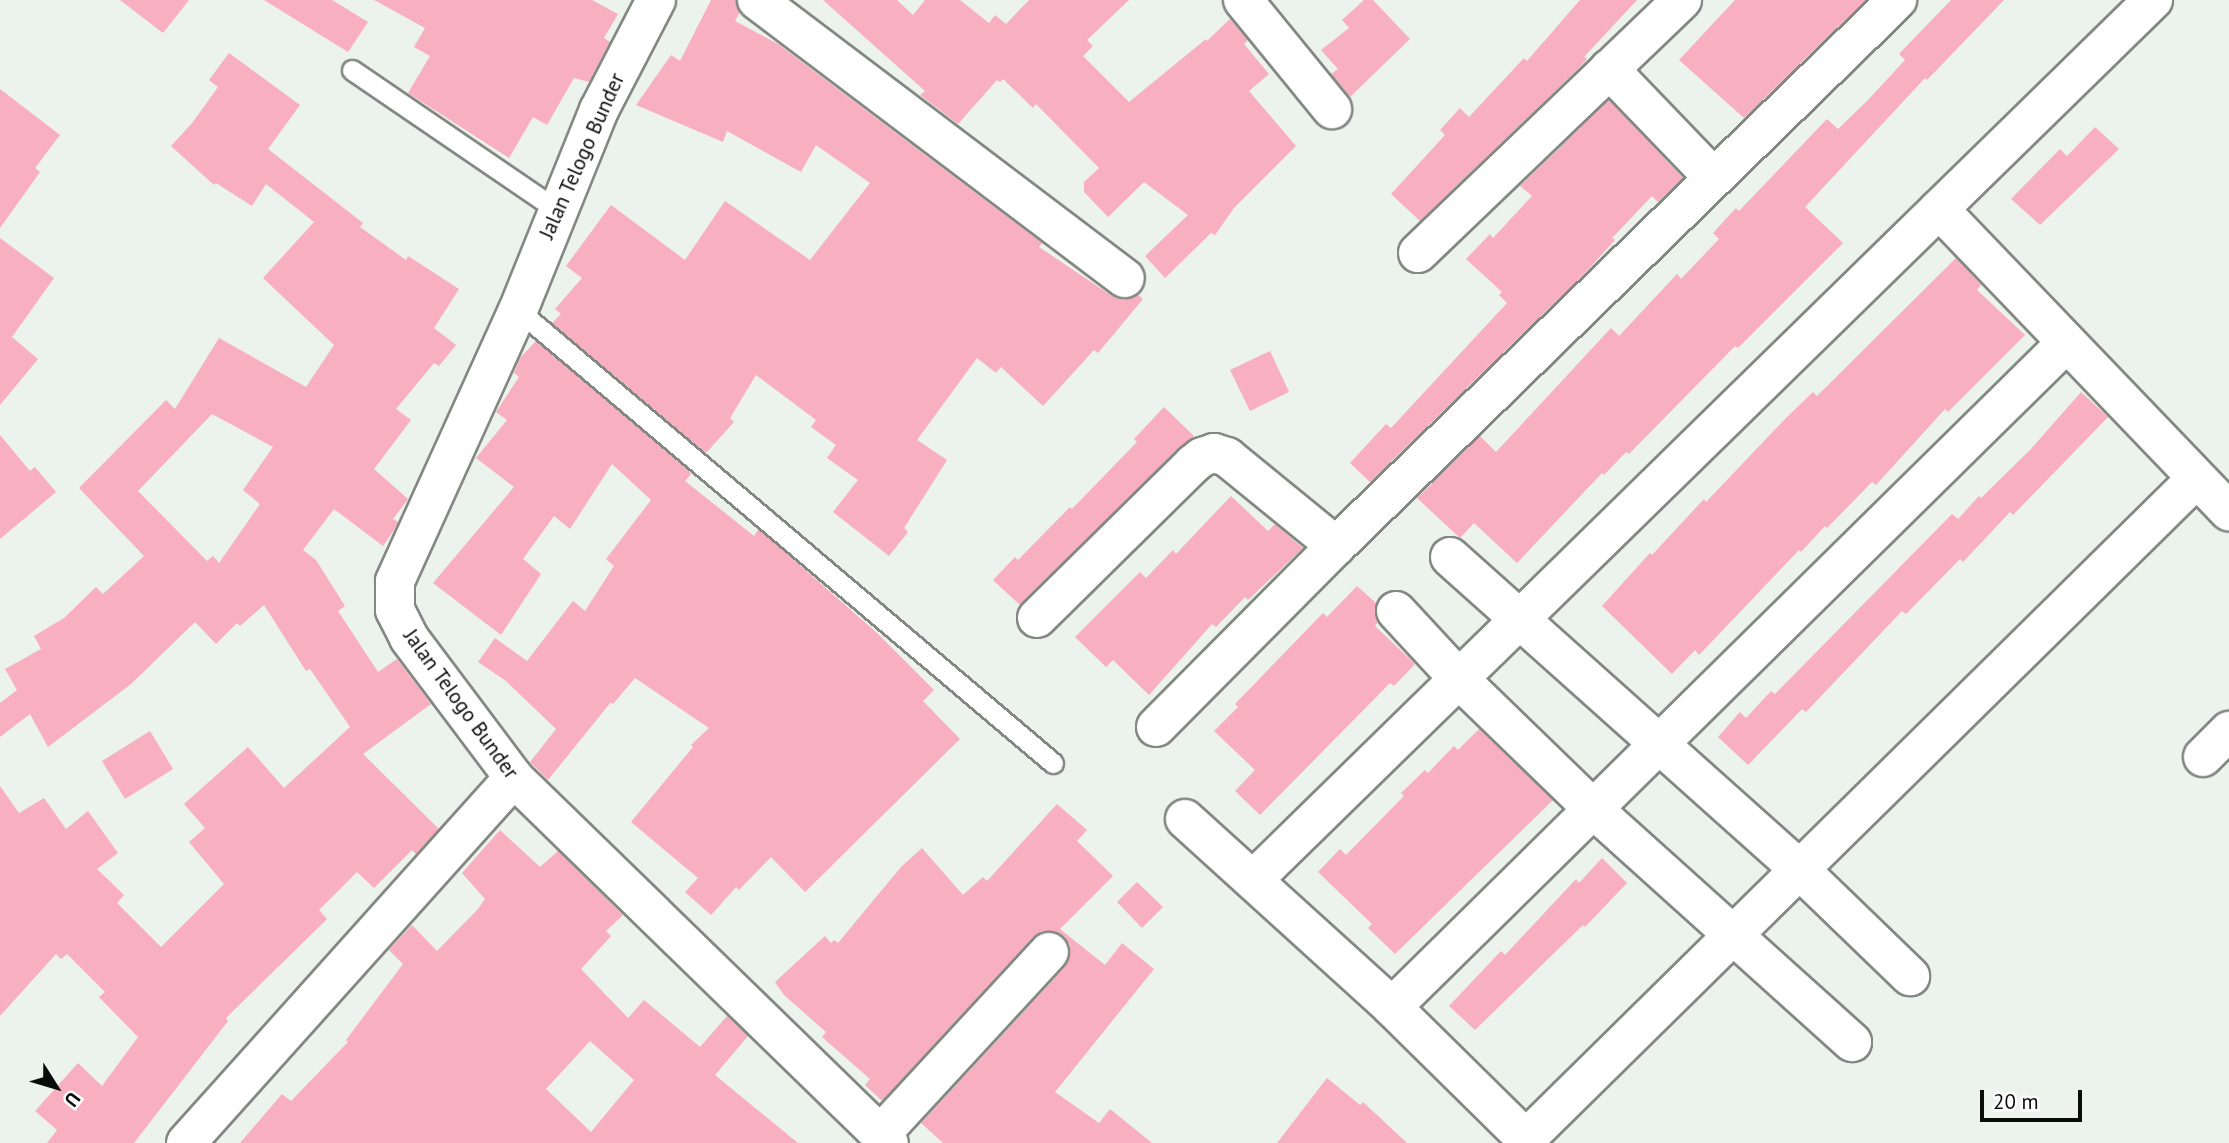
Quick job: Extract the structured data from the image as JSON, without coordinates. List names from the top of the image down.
{
  "streets": {
    "street": ["Jalan Telogo Bunder"]
  },
  "scale_bar": "20 m",
  "north": "bottom right"
}
